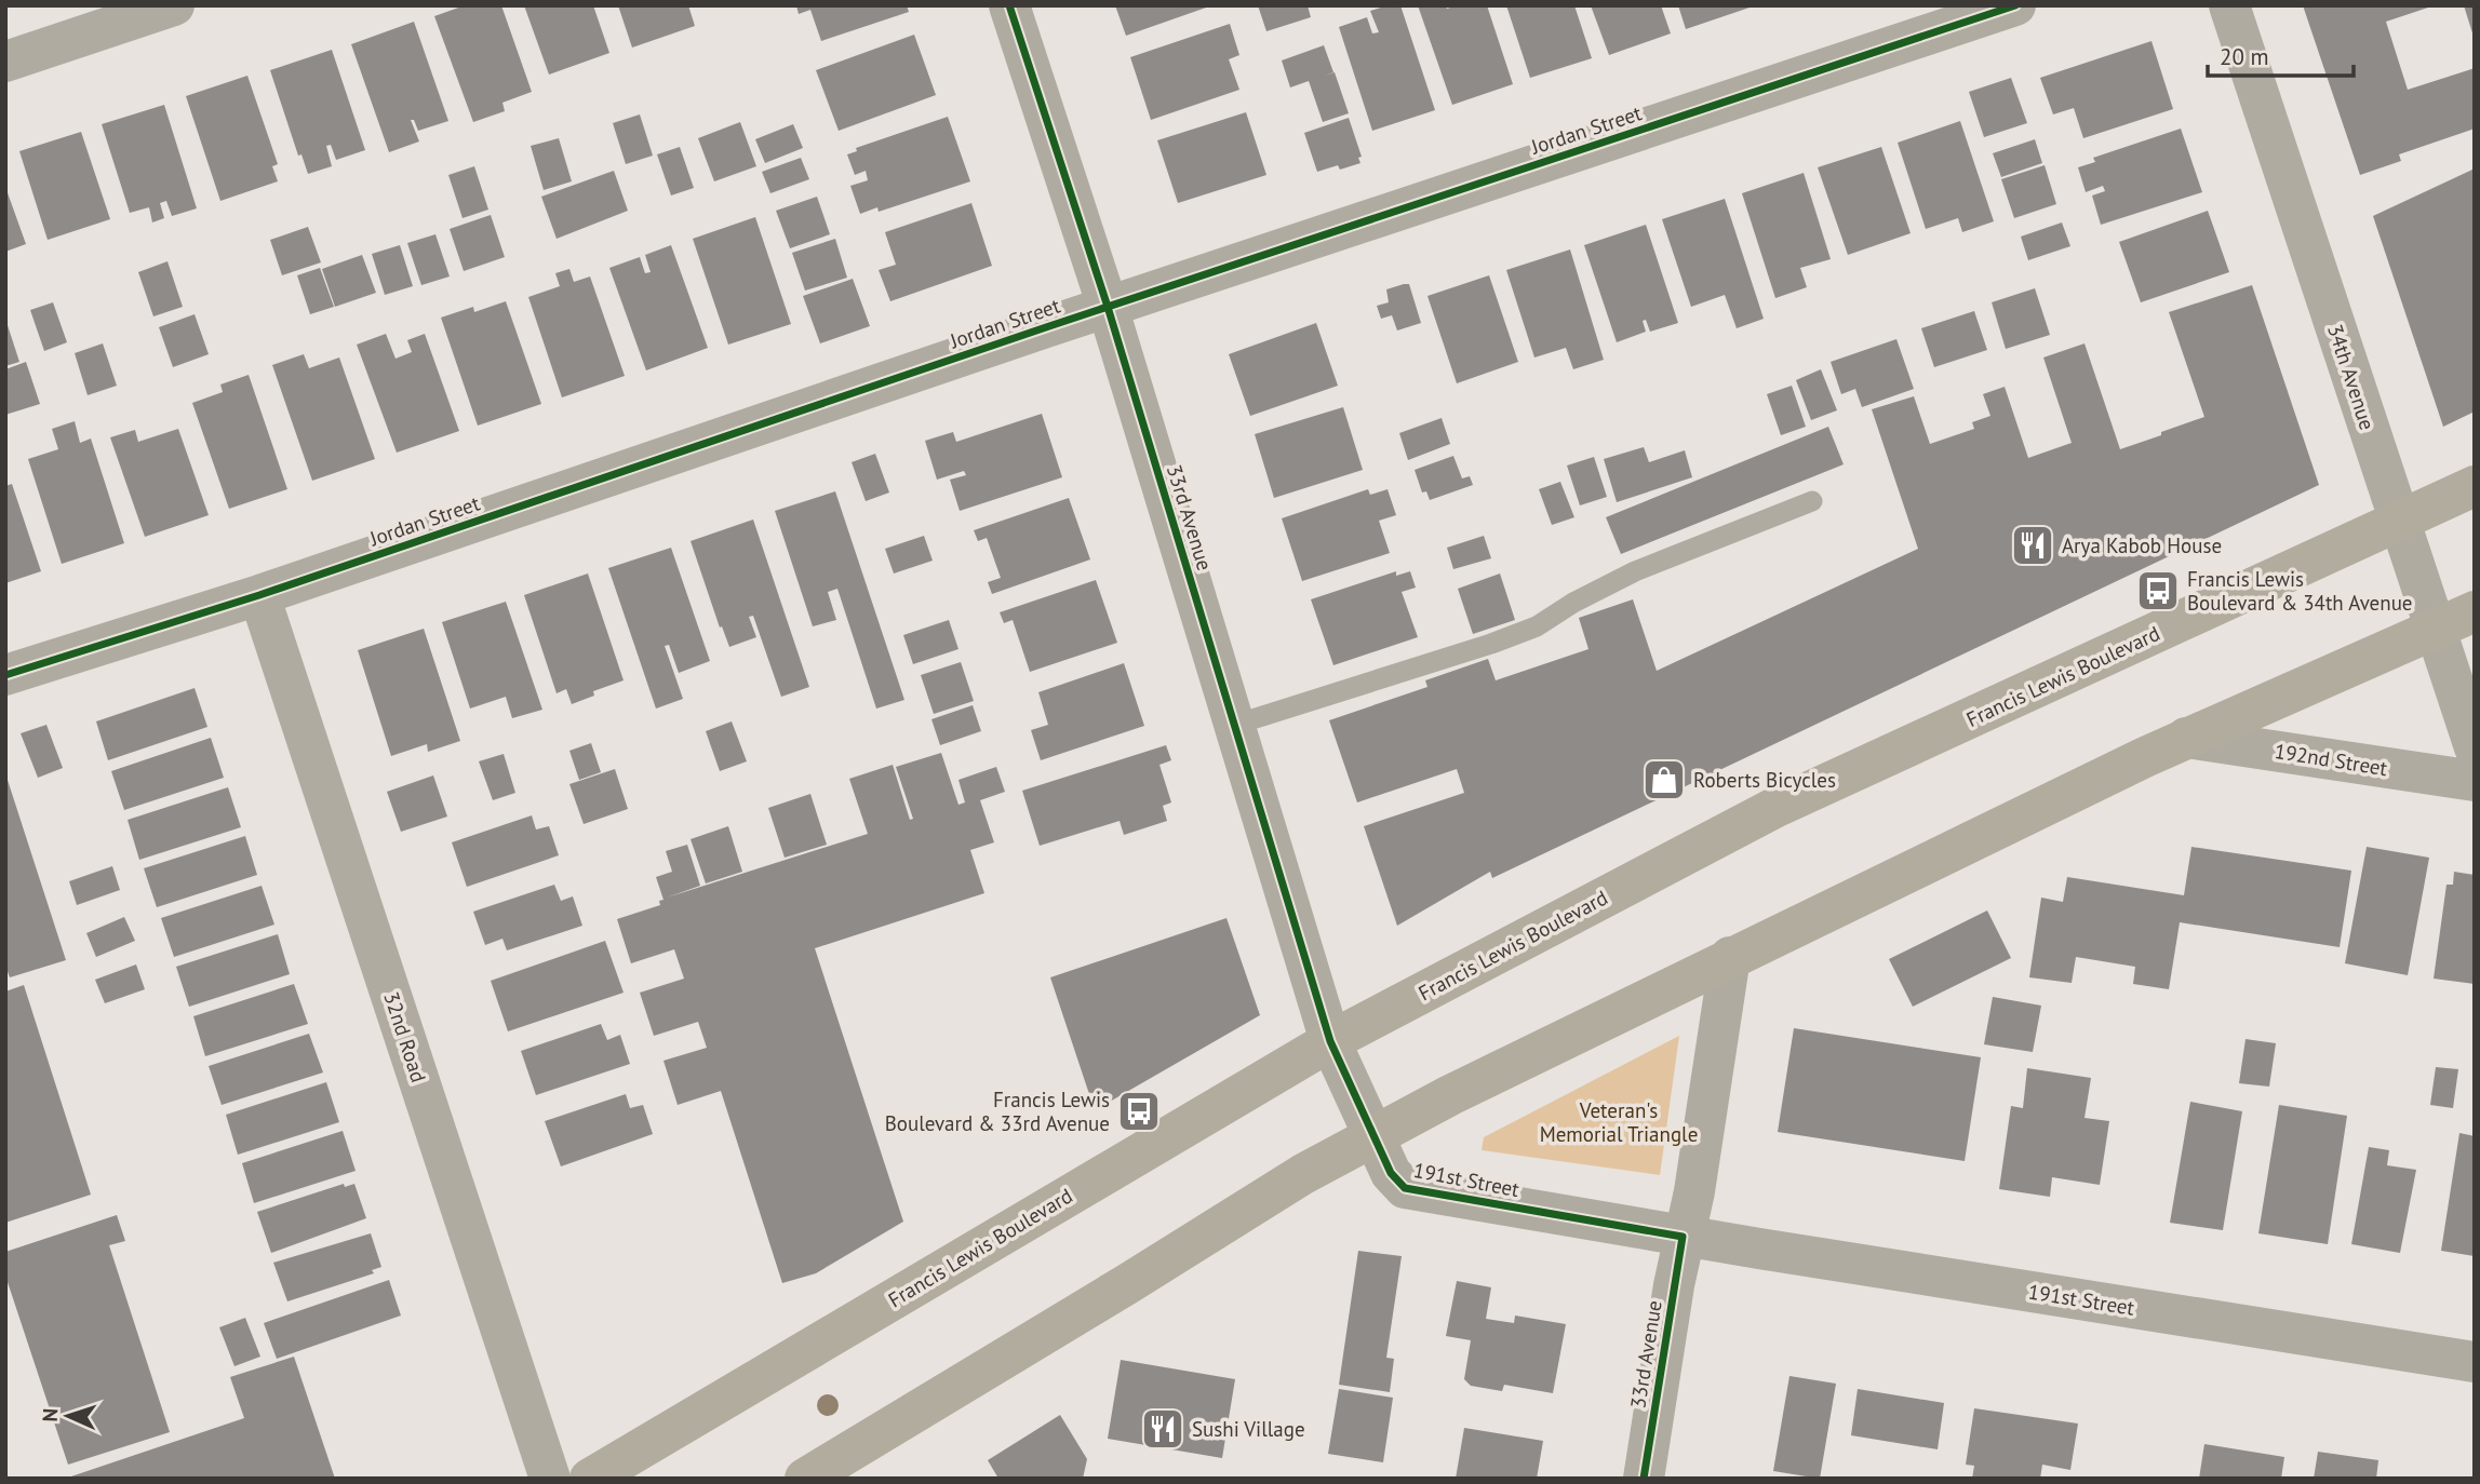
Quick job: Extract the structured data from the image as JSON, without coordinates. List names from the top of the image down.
{
  "streets": {
    "main road": ["Francis Lewis Boulevard"],
    "street": [
      "Jordan Street",
      "34th Avenue",
      "33rd Avenue",
      "192nd Street",
      "32nd Road",
      "191st Street"
    ]
  },
  "crossings": [
    ["Jordan Street", "33rd Avenue"],
    ["Jordan Street", "32nd Road"],
    ["34th Avenue", "Francis Lewis Boulevard"],
    ["33rd Avenue", "Francis Lewis Boulevard"],
    ["33rd Avenue", "191st Street"],
    ["Francis Lewis Boulevard", "191st Street"]
  ],
  "parks": ["Veteran's Memorial Triangle"],
  "places": {
    "restaurant": ["Arya Kabob House", "Sushi Village"],
    "bus stop": ["Francis Lewis Boulevard & 34th Avenue", "Francis Lewis Boulevard & 33rd Avenue"],
    "shop": ["Roberts Bicycles"]
  },
  "scale_bar": "20 m",
  "north": "left"
}
